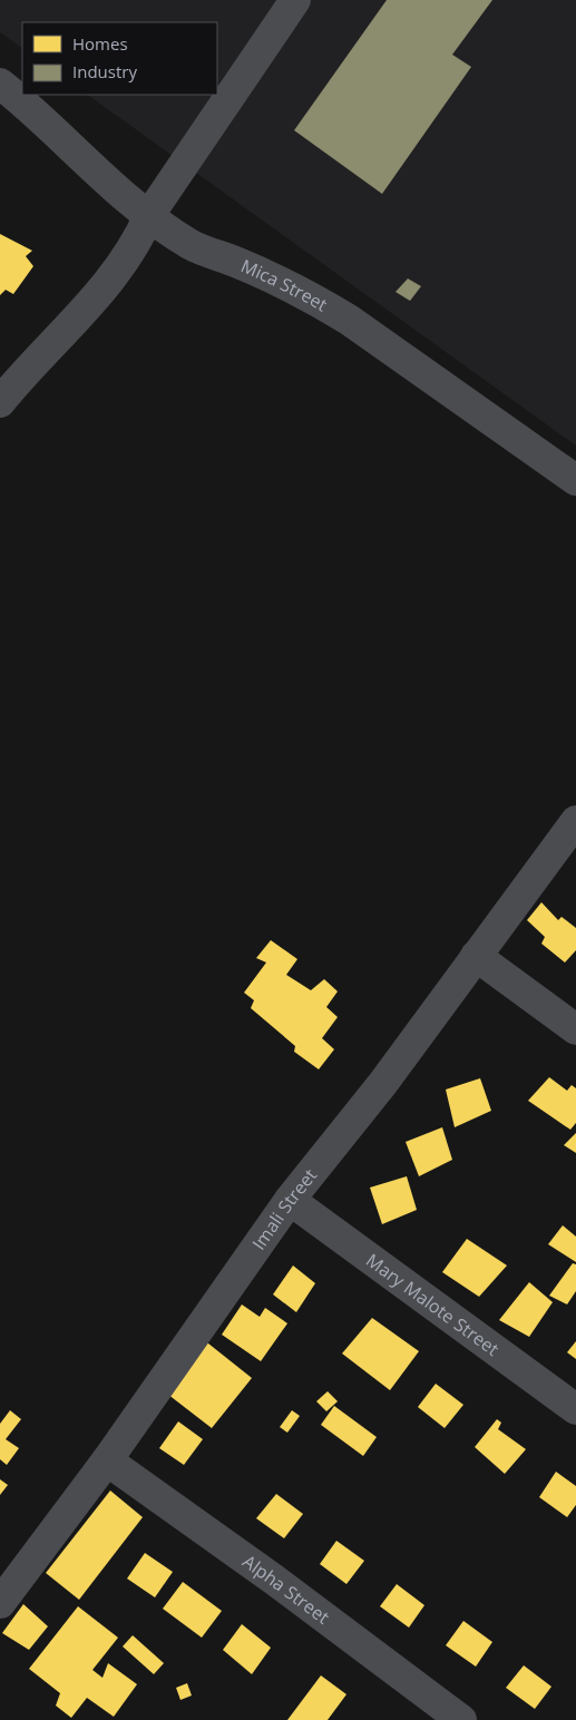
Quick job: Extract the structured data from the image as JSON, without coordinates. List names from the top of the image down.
{
  "streets": {
    "street": [
      "Mica Street",
      "Imali Street",
      "Mary Malote Street",
      "Alpha Street"
    ]
  },
  "crossings": [
    ["Imali Street", "Mary Malote Street"],
    ["Imali Street", "Alpha Street"]
  ],
  "legend": ["Homes", "Industry"]
}
